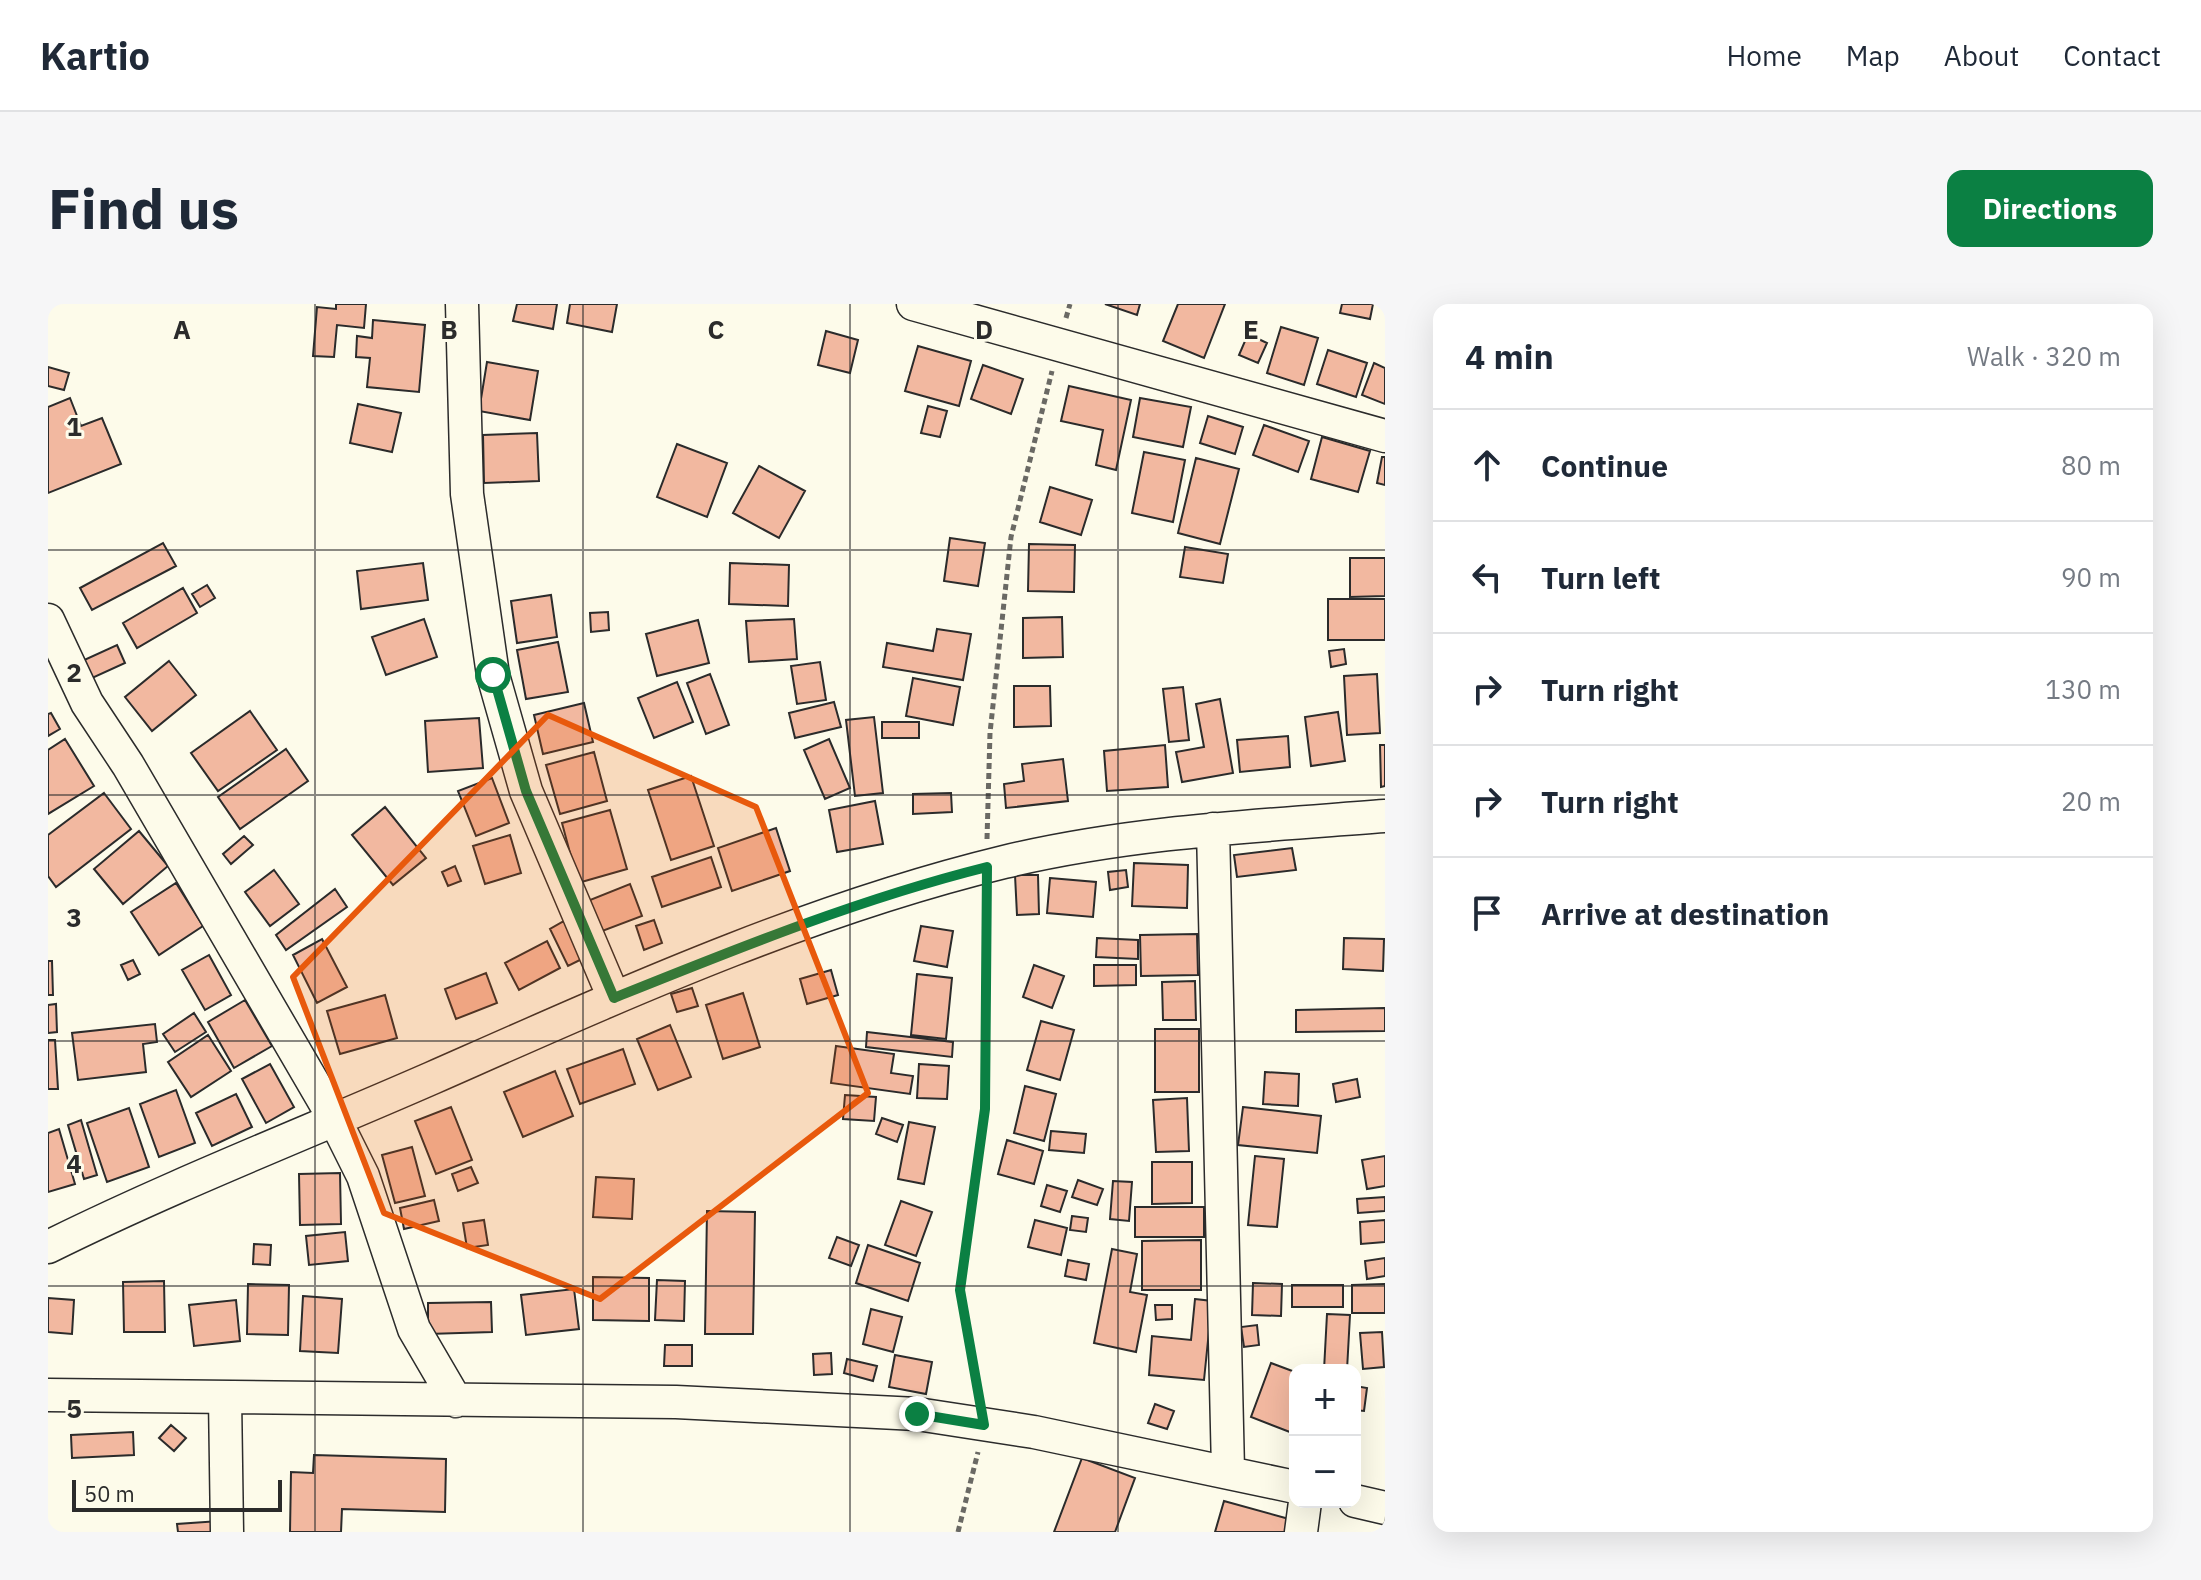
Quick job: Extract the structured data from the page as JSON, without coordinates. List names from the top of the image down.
{
  "scale_bar": "50 m",
  "page": {
    "header": "Kartio",
    "nav": [
      "Home",
      "Map",
      "About",
      "Contact"
    ],
    "buttons": "Directions",
    "title": "Find us",
    "heading": ["4 min", "Walk · 320 m"],
    "list": [
      ["Continue", "80 m"],
      ["Turn left", "90 m"],
      ["Turn right", "130 m"],
      ["Turn right", "20 m"],
      "Arrive at destination"
    ],
    "map_buttons": ["+", "−"],
    "scale": "50 m"
  },
  "grid": {
    "columns": [
      "A",
      "B",
      "C",
      "D",
      "E"
    ],
    "rows": [
      "1",
      "2",
      "3",
      "4",
      "5"
    ]
  }
}
